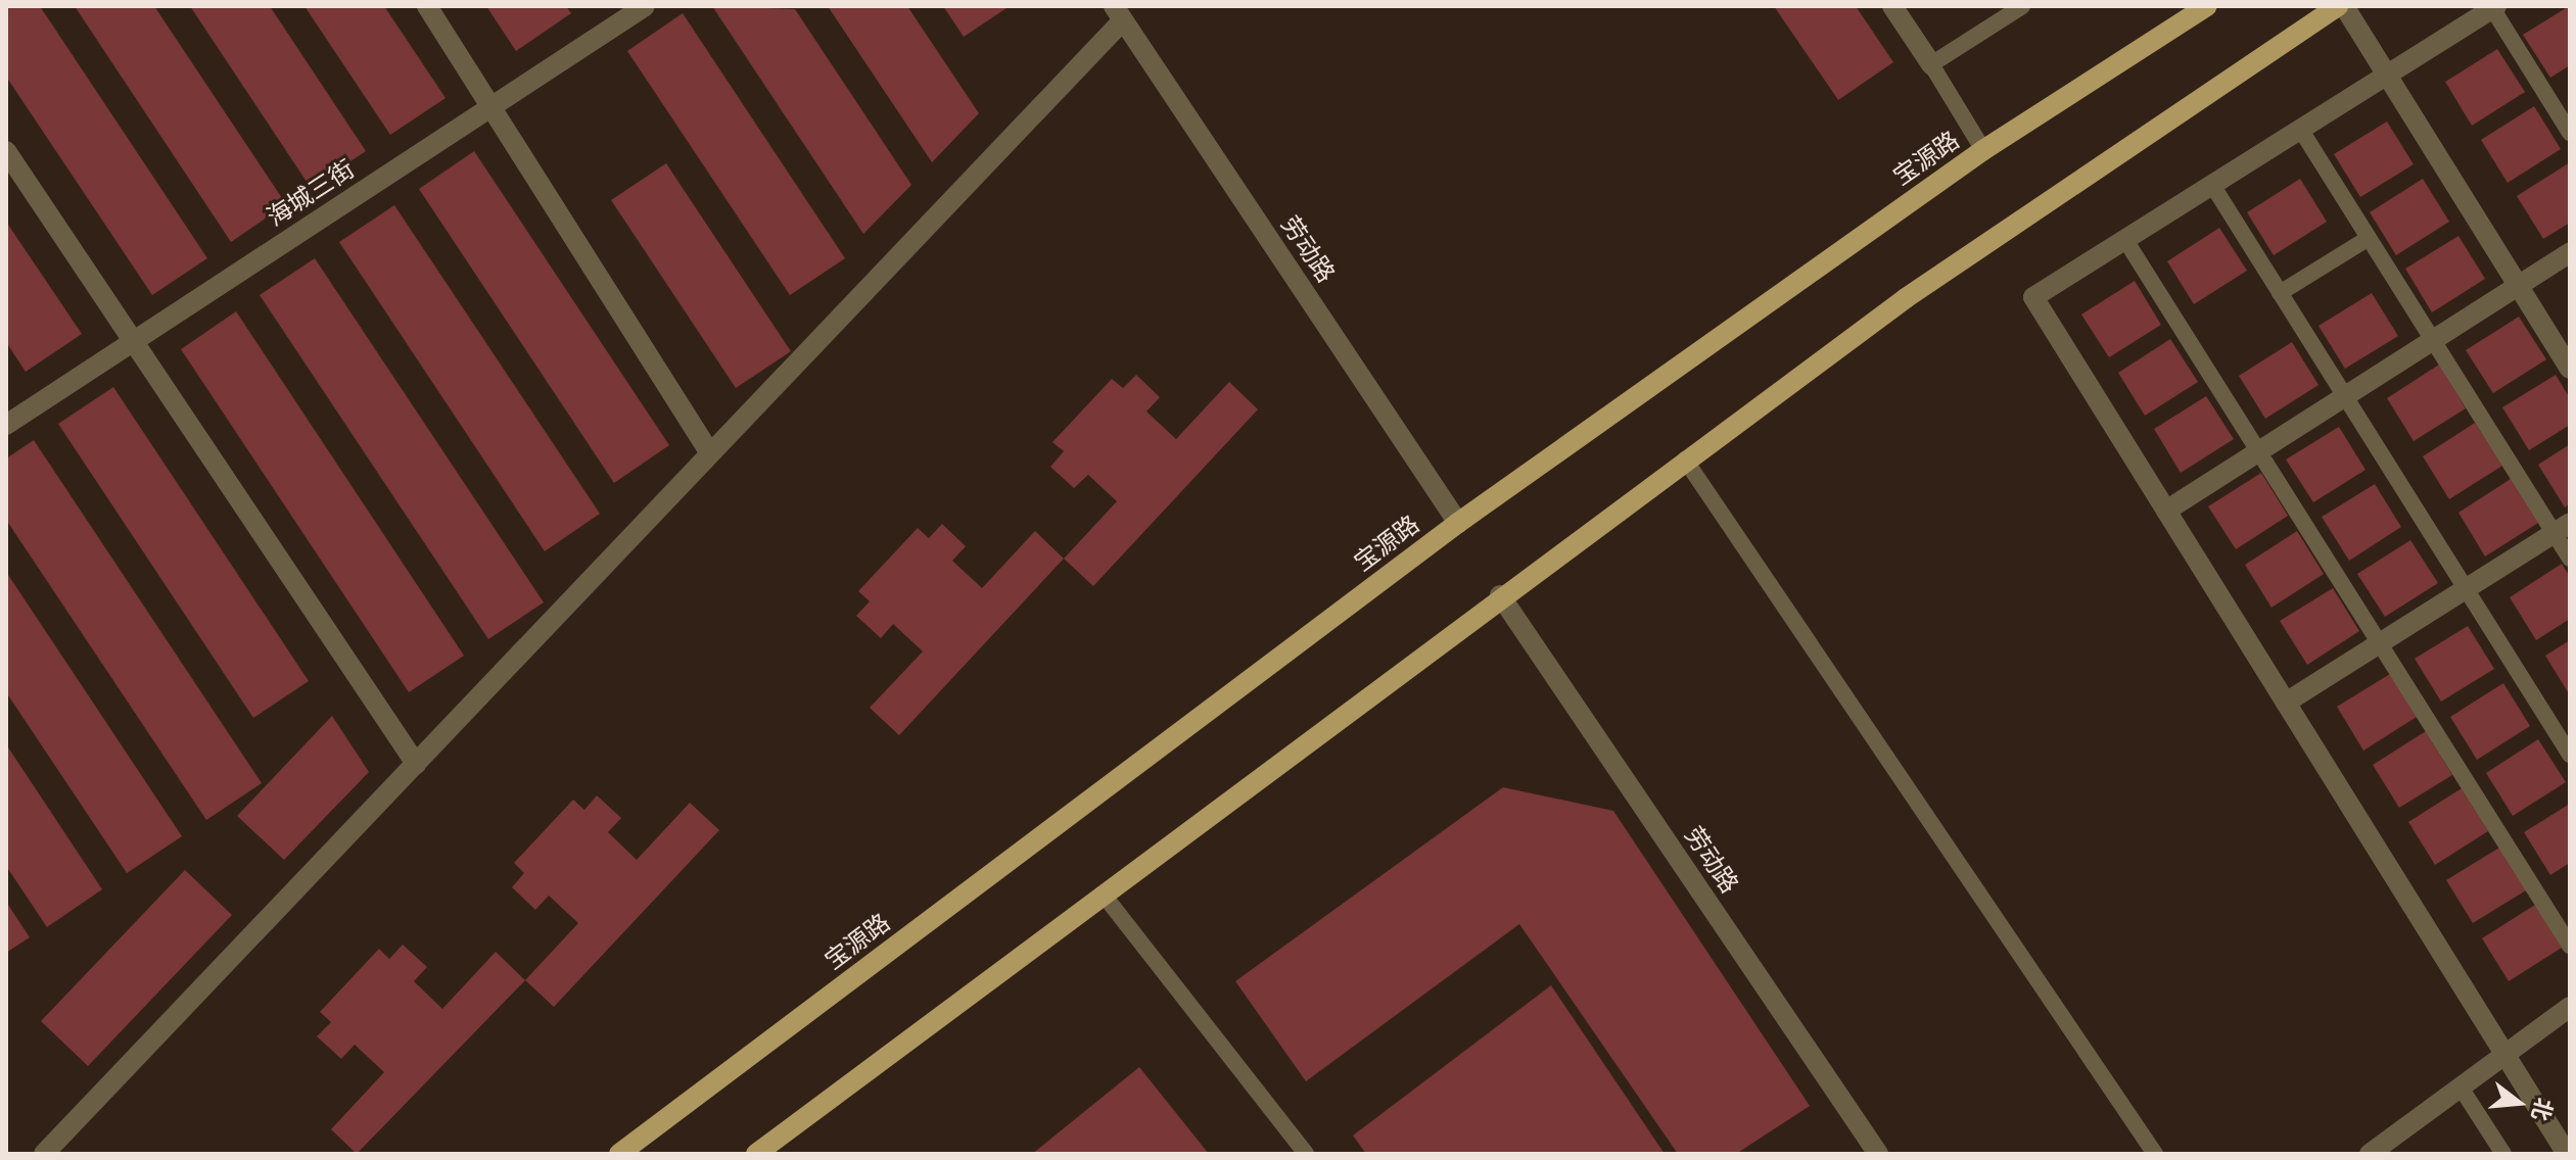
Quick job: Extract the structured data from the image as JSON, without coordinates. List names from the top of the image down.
{
  "streets": {
    "main road": ["宝源路"],
    "street": ["海城三街", "劳动路"]
  },
  "crossings": [
    ["宝源路", "劳动路"]
  ],
  "north": "right"
}
